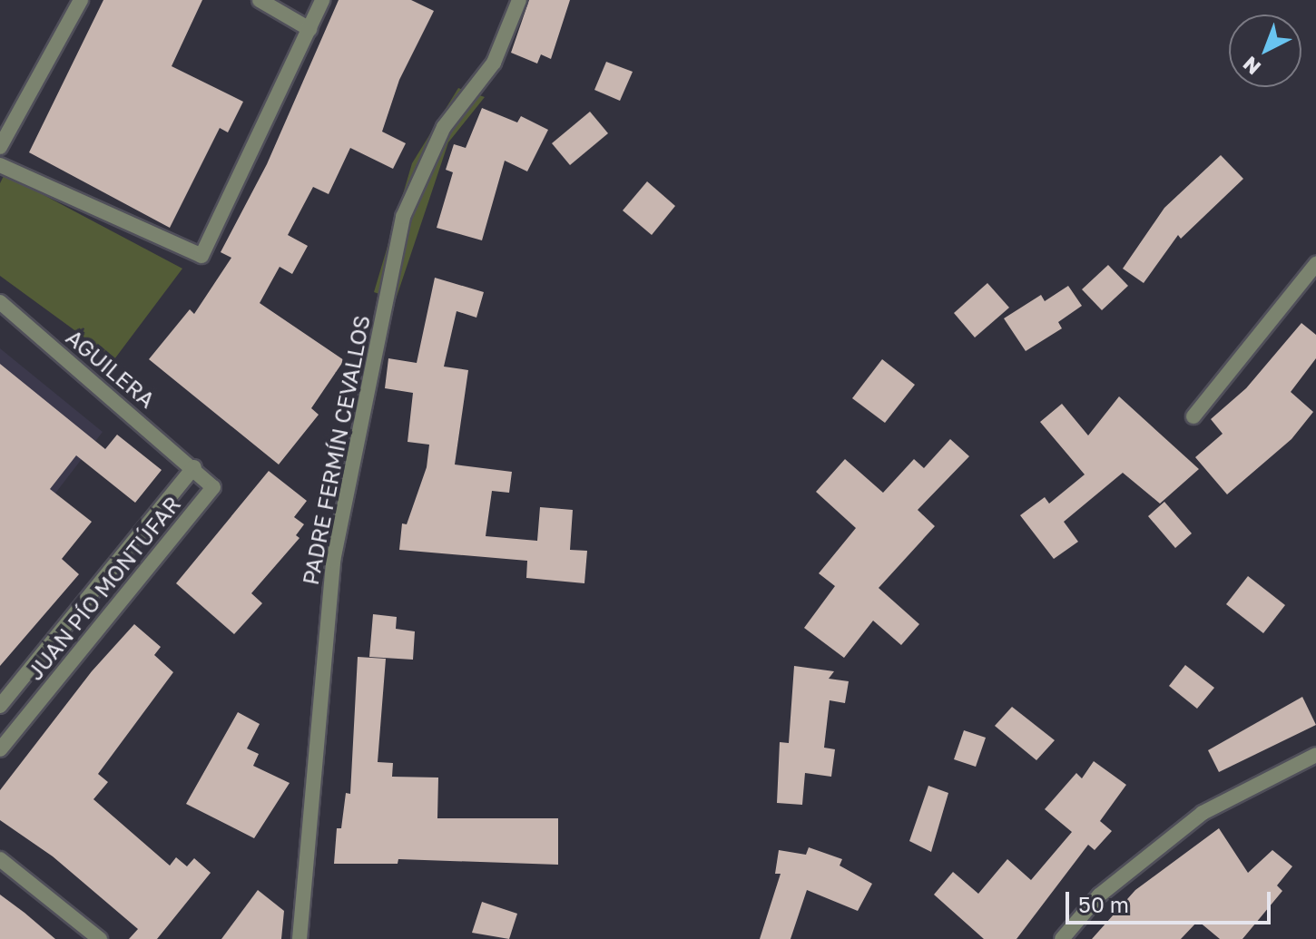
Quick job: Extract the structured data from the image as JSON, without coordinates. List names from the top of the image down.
{
  "streets": {
    "street": ["AGUILERA", "PADRE FERMÍN CEVALLOS", "JUAN PÍO MONTÚFAR"]
  },
  "crossings": [
    ["AGUILERA", "JUAN PÍO MONTÚFAR"]
  ],
  "scale_bar": "50 m",
  "north": "bottom left"
}
